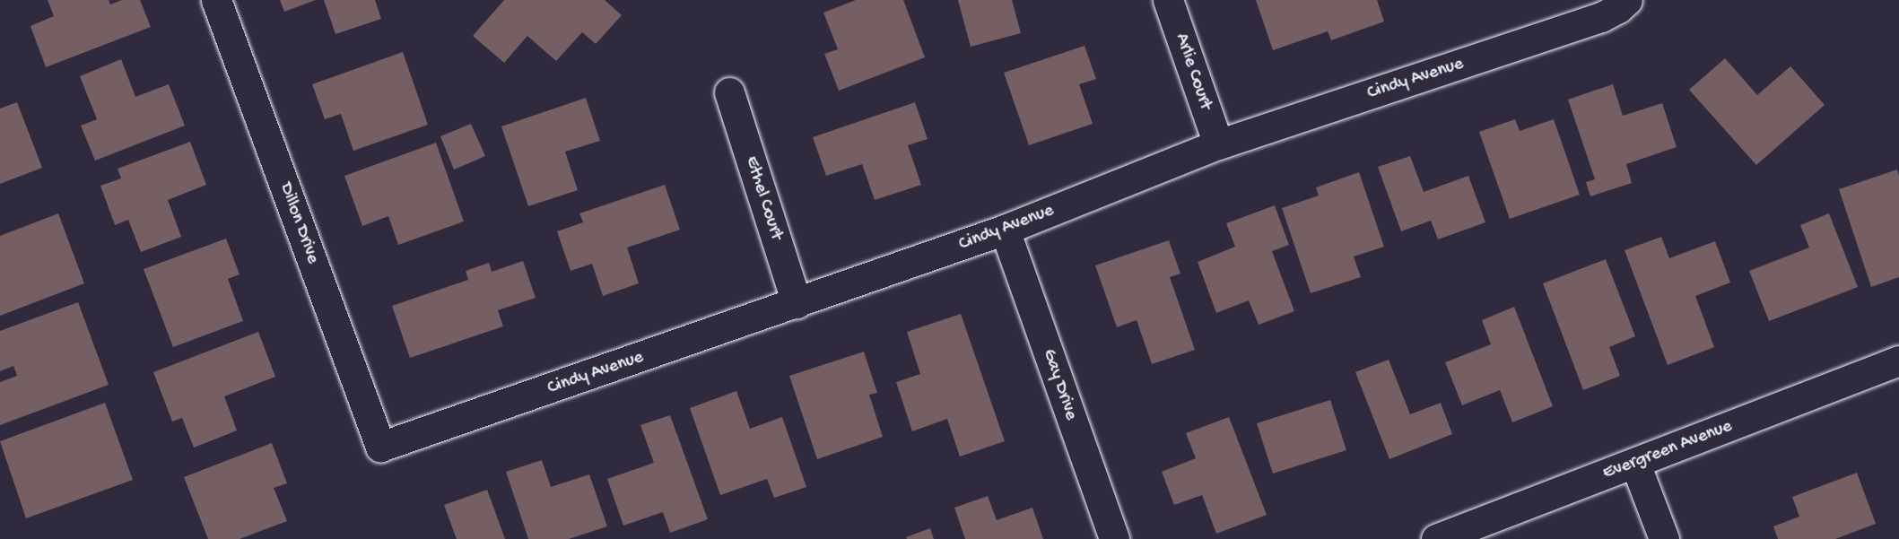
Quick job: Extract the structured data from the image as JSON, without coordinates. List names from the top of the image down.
{
  "streets": {
    "street": [
      "Arlie Court",
      "Cindy Avenue",
      "Ethel Court",
      "Dillon Drive",
      "Gay Drive",
      "Evergreen Avenue"
    ]
  },
  "crossings": [
    ["Arlie Court", "Cindy Avenue"],
    ["Cindy Avenue", "Ethel Court"],
    ["Cindy Avenue", "Dillon Drive"],
    ["Cindy Avenue", "Gay Drive"]
  ]
}
